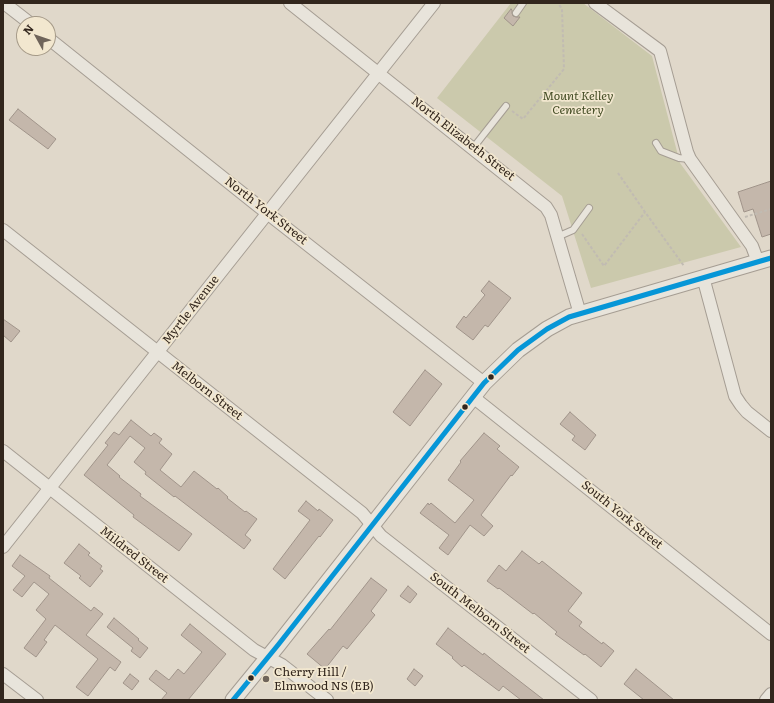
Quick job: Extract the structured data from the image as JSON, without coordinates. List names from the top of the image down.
{
  "streets": {
    "street": [
      "North Elizabeth Street",
      "North York Street",
      "Myrtle Avenue",
      "Melborn Street",
      "South York Street",
      "Mildred Street",
      "South Melborn Street"
    ]
  },
  "crossings": [
    ["North Elizabeth Street", "Myrtle Avenue"],
    ["North York Street", "Myrtle Avenue"],
    ["Myrtle Avenue", "Melborn Street"],
    ["Myrtle Avenue", "Mildred Street"],
    ["Melborn Street", "South Melborn Street"]
  ],
  "parks": ["Mount Kelley Cemetery"],
  "places": ["Cherry Hill / Elmwood NS (EB)"],
  "north": "top left"
}
